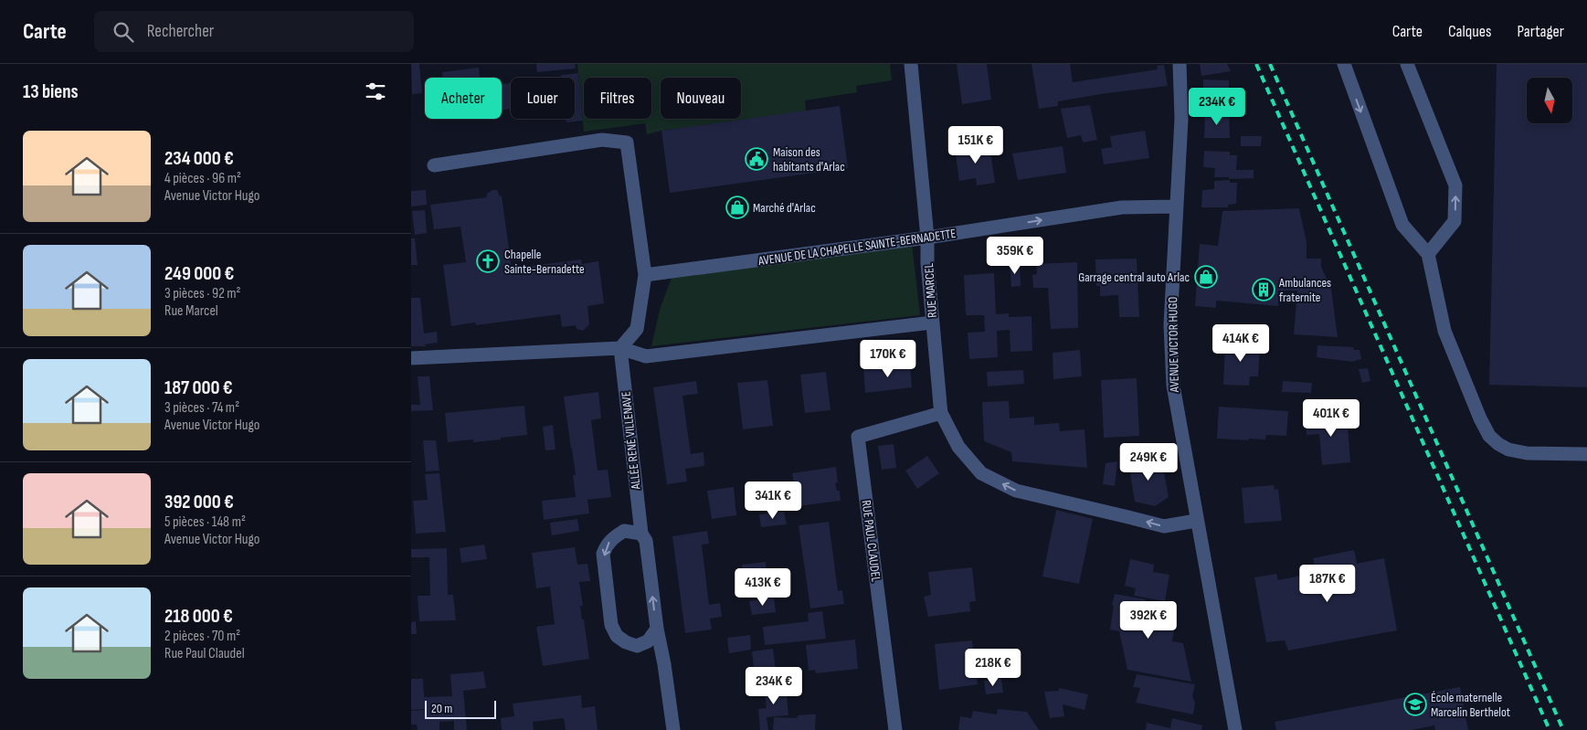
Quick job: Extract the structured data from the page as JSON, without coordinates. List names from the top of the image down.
{
  "streets": {
    "street": [
      "AVENUE DE LA CHAPELLE SAINTE-BERNADETTE",
      "RUE MARCEL",
      "AVENUE VICTOR HUGO",
      "ALLÉE RENÉ VILLENAVE",
      "RUE PAUL CLAUDEL"
    ]
  },
  "crossings": [
    ["AVENUE DE LA CHAPELLE SAINTE-BERNADETTE", "RUE MARCEL"],
    ["AVENUE DE LA CHAPELLE SAINTE-BERNADETTE", "AVENUE VICTOR HUGO"],
    ["RUE MARCEL", "AVENUE VICTOR HUGO"],
    ["RUE MARCEL", "RUE PAUL CLAUDEL"]
  ],
  "one_way": ["AVENUE DE LA CHAPELLE SAINTE-BERNADETTE", "RUE MARCEL"],
  "places": {
    "public building": ["Maison des habitants d'Arlac"],
    "shop": ["Marché d'Arlac", "Garrage central auto Arlac"],
    "church": ["Chapelle Sainte-Bernadette"],
    "building": ["Ambulances fraternite"],
    "school or university": ["École maternelle Marcelin Berthelot"]
  },
  "scale_bar": "20 m",
  "north": "bottom",
  "page": {
    "header": "Carte",
    "search": "Rechercher",
    "nav": ["Carte", "Calques", "Partager"],
    "heading": "13 biens",
    "chip": [
      "Acheter",
      "Louer",
      "Filtres",
      "Nouveau"
    ],
    "price": [
      "234K €",
      "151K €",
      "359K €",
      "414K €",
      "170K €",
      "401K €",
      "249K €",
      "341K €",
      "187K €",
      "413K €",
      "392K €",
      "218K €",
      "234K €"
    ],
    "list": [
      {
        "name": "234 000 €",
        "note": "4 pièces · 96 m² · Avenue Victor Hugo"
      },
      {
        "name": "249 000 €",
        "note": "3 pièces · 92 m² · Rue Marcel"
      },
      {
        "name": "187 000 €",
        "note": "3 pièces · 74 m² · Avenue Victor Hugo"
      },
      {
        "name": "392 000 €",
        "note": "5 pièces · 148 m² · Avenue Victor Hugo"
      },
      {
        "name": "218 000 €",
        "note": "2 pièces · 70 m² · Rue Paul Claudel"
      }
    ],
    "scale": "20 m"
  }
}
